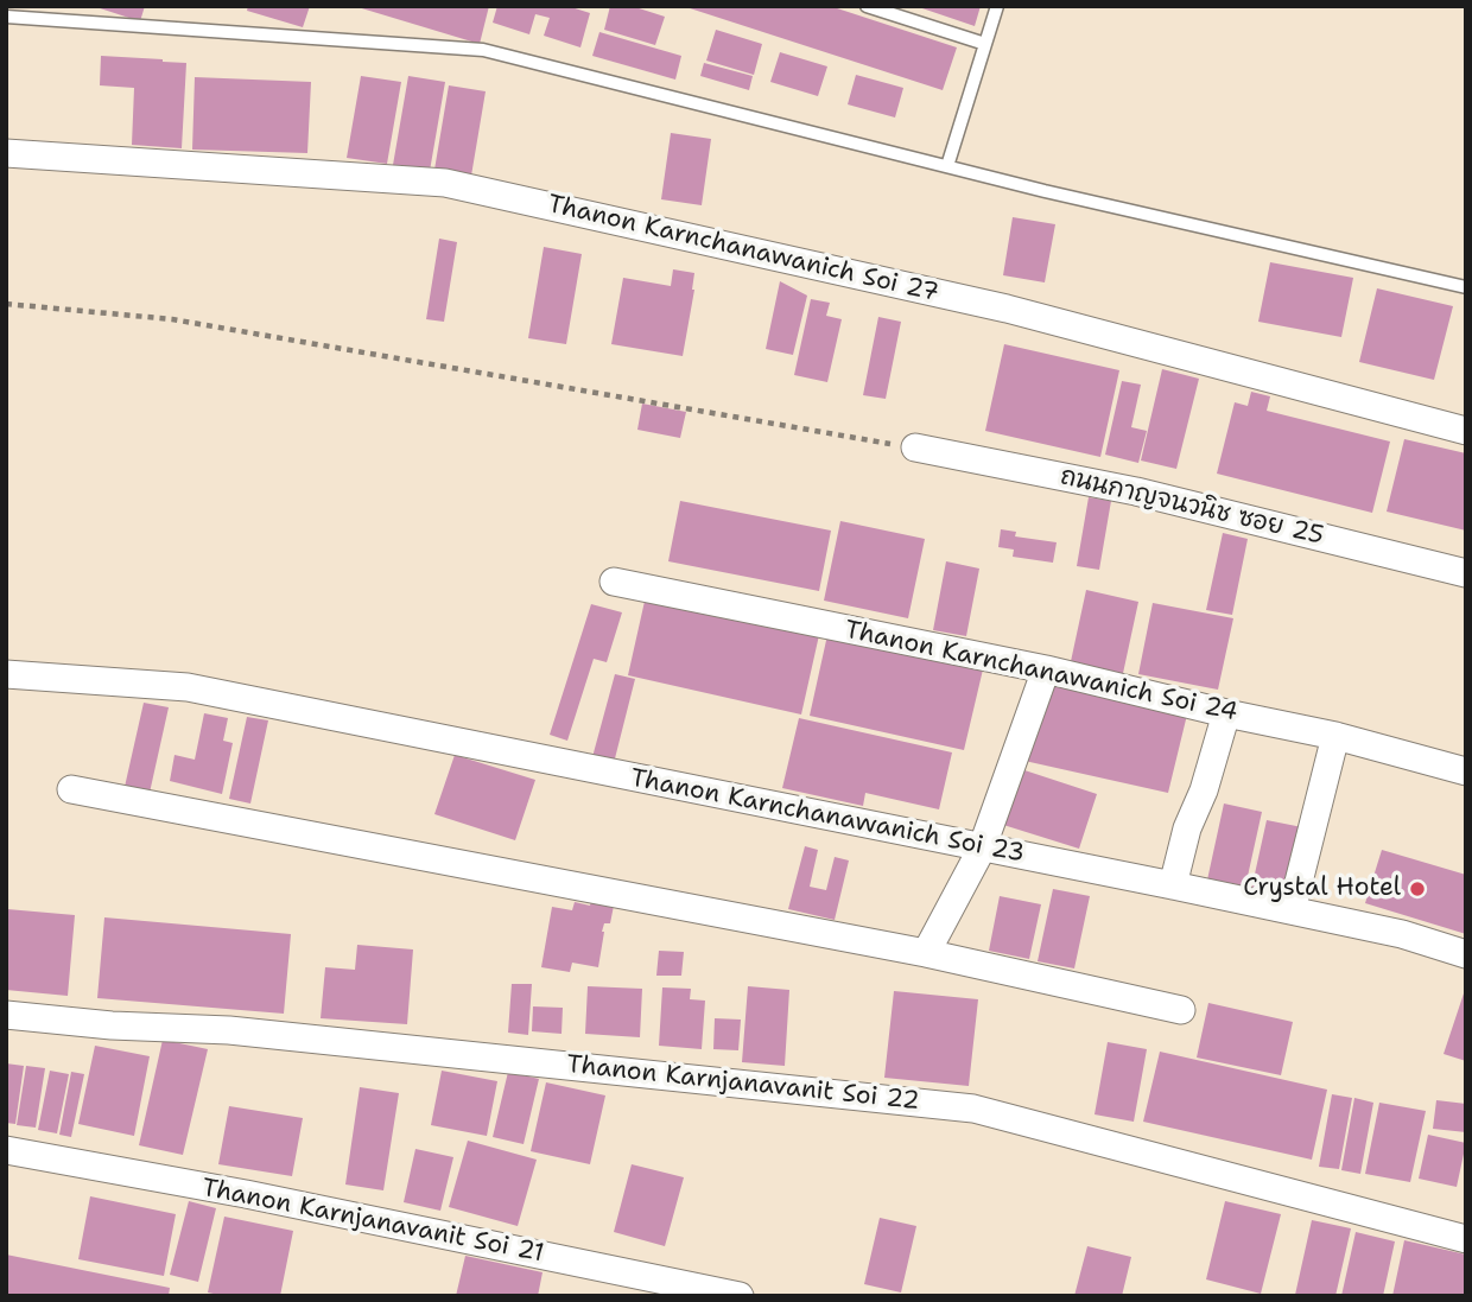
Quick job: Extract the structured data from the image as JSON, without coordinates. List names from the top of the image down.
{
  "streets": {
    "street": [
      "Thanon Karnchanawanich Soi 27",
      "ถนนกาญจนวนิช ซอย 25",
      "Thanon Karnchanawanich Soi 24",
      "Thanon Karnchanawanich Soi 23",
      "Thanon Karnjanavanit Soi 22",
      "Thanon Karnjanavanit Soi 21"
    ]
  },
  "places": ["Crystal Hotel"]
}
